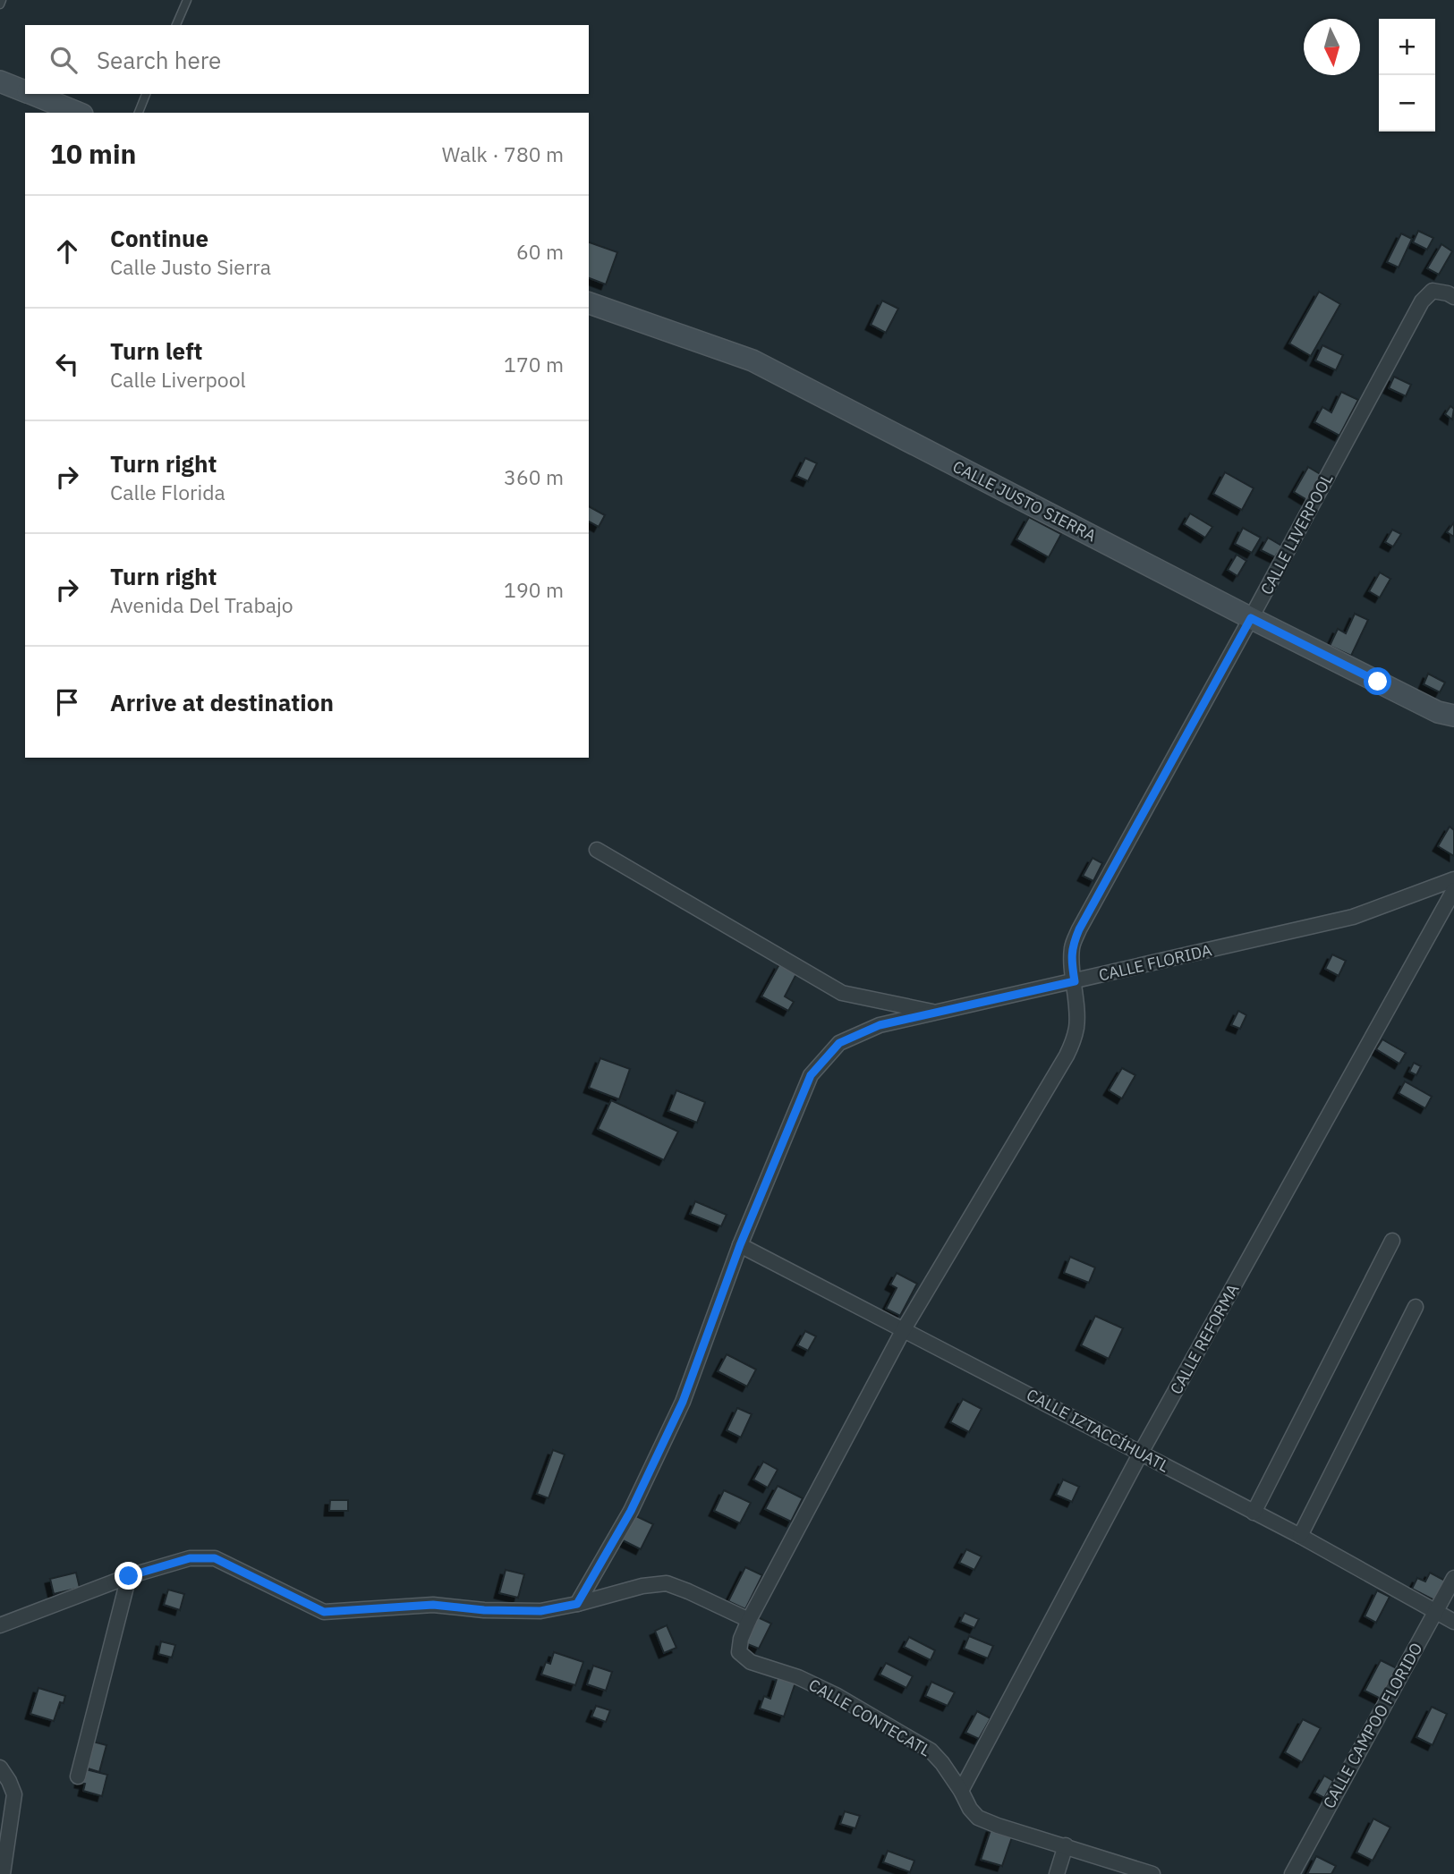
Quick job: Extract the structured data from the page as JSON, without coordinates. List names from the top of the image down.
{
  "streets": {
    "street": [
      "CALLE JUSTO SIERRA",
      "CALLE LIVERPOOL",
      "CALLE FLORIDA",
      "CALLE REFORMA",
      "CALLE IZTACCÍHUATL",
      "CALLE CONTECATL",
      "CALLE CAMPOO FLORIDO"
    ]
  },
  "crossings": [
    ["CALLE JUSTO SIERRA", "CALLE LIVERPOOL"],
    ["CALLE LIVERPOOL", "CALLE FLORIDA"],
    ["CALLE LIVERPOOL", "CALLE IZTACCÍHUATL"],
    ["CALLE LIVERPOOL", "CALLE CONTECATL"],
    ["CALLE FLORIDA", "CALLE IZTACCÍHUATL"],
    ["CALLE REFORMA", "CALLE IZTACCÍHUATL"],
    ["CALLE REFORMA", "CALLE CONTECATL"],
    ["CALLE IZTACCÍHUATL", "CALLE CAMPOO FLORIDO"]
  ],
  "north": "bottom",
  "page": {
    "map_buttons": ["+", "−"],
    "search": "Search here",
    "heading": ["10 min", "Walk · 780 m"],
    "list": [
      ["Continue", "Calle Justo Sierra", "60 m"],
      ["Turn left", "Calle Liverpool", "170 m"],
      ["Turn right", "Calle Florida", "360 m"],
      ["Turn right", "Avenida Del Trabajo", "190 m"],
      "Arrive at destination"
    ]
  }
}
